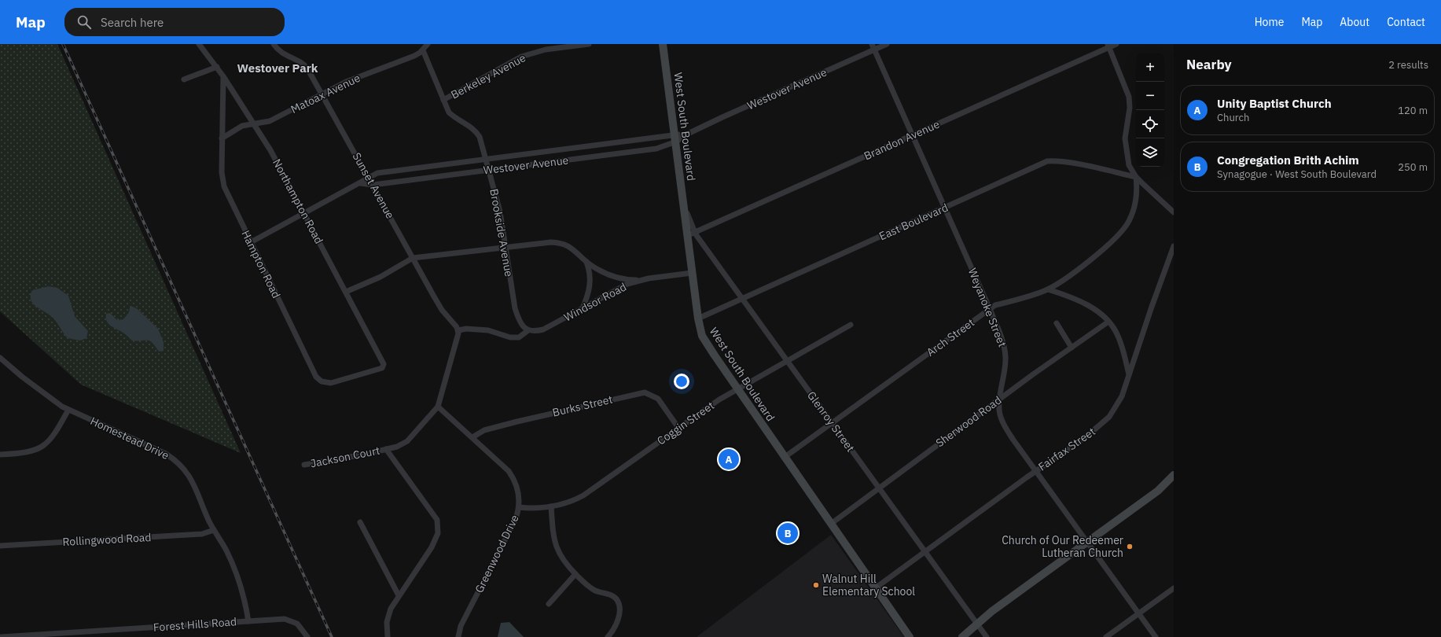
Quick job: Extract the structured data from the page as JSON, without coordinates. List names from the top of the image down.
{
  "streets": {
    "street": [
      "Berkeley Avenue",
      "Westover Avenue",
      "Matoax Avenue",
      "West South Boulevard",
      "Brandon Avenue",
      "Sunset Avenue",
      "Northampton Road",
      "East Boulevard",
      "Brookside Avenue",
      "Hampton Road",
      "Windsor Road",
      "Weyanoke Street",
      "Arch Street",
      "Burks Street",
      "Glenroy Street",
      "Sherwood Road",
      "Coggin Street",
      "Homestead Drive",
      "Fairfax Street",
      "Jackson Court",
      "Rollingwood Road",
      "Greenwood Drive",
      "Forest Hills Road"
    ]
  },
  "crossings": [
    ["Berkeley Avenue", "Brookside Avenue"],
    ["Westover Avenue", "West South Boulevard"],
    ["Westover Avenue", "Sunset Avenue"],
    ["Westover Avenue", "Northampton Road"],
    ["Westover Avenue", "Brookside Avenue"],
    ["Westover Avenue", "Hampton Road"],
    ["Westover Avenue", "Weyanoke Street"],
    ["Matoax Avenue", "Sunset Avenue"],
    ["Matoax Avenue", "Northampton Road"],
    ["Matoax Avenue", "Brookside Avenue"],
    ["Matoax Avenue", "Hampton Road"],
    ["West South Boulevard", "Brandon Avenue"],
    ["West South Boulevard", "East Boulevard"],
    ["West South Boulevard", "Windsor Road"],
    ["West South Boulevard", "Arch Street"],
    ["West South Boulevard", "Glenroy Street"],
    ["West South Boulevard", "Sherwood Road"],
    ["West South Boulevard", "Coggin Street"],
    ["West South Boulevard", "Fairfax Street"],
    ["Brandon Avenue", "Weyanoke Street"],
    ["Brandon Avenue", "Glenroy Street"],
    ["Northampton Road", "Hampton Road"],
    ["East Boulevard", "Weyanoke Street"],
    ["East Boulevard", "Arch Street"],
    ["East Boulevard", "Glenroy Street"],
    ["Brookside Avenue", "Windsor Road"],
    ["Weyanoke Street", "Arch Street"],
    ["Weyanoke Street", "Sherwood Road"],
    ["Weyanoke Street", "Fairfax Street"],
    ["Arch Street", "Glenroy Street"],
    ["Burks Street", "Coggin Street"],
    ["Burks Street", "Greenwood Drive"],
    ["Glenroy Street", "Sherwood Road"],
    ["Glenroy Street", "Coggin Street"],
    ["Glenroy Street", "Fairfax Street"],
    ["Coggin Street", "Greenwood Drive"],
    ["Homestead Drive", "Rollingwood Road"],
    ["Homestead Drive", "Forest Hills Road"],
    ["Jackson Court", "Greenwood Drive"]
  ],
  "districts": ["Westover Park"],
  "places": ["Church of Our Redeemer Lutheran Church", "Walnut Hill Elementary School"],
  "page": {
    "header": "Map",
    "search": "Search here",
    "nav": [
      "Home",
      "Map",
      "About",
      "Contact"
    ],
    "heading": ["Nearby", "2 results"],
    "map_buttons": ["+", "−"],
    "list": [
      {
        "mark": "A",
        "name": "Unity Baptist Church",
        "note": "Church",
        "value": "120 m"
      },
      {
        "mark": "B",
        "name": "Congregation Brith Achim",
        "note": "Synagogue · West South Boulevard",
        "value": "250 m"
      }
    ],
    "pins": ["A", "B"]
  }
}
